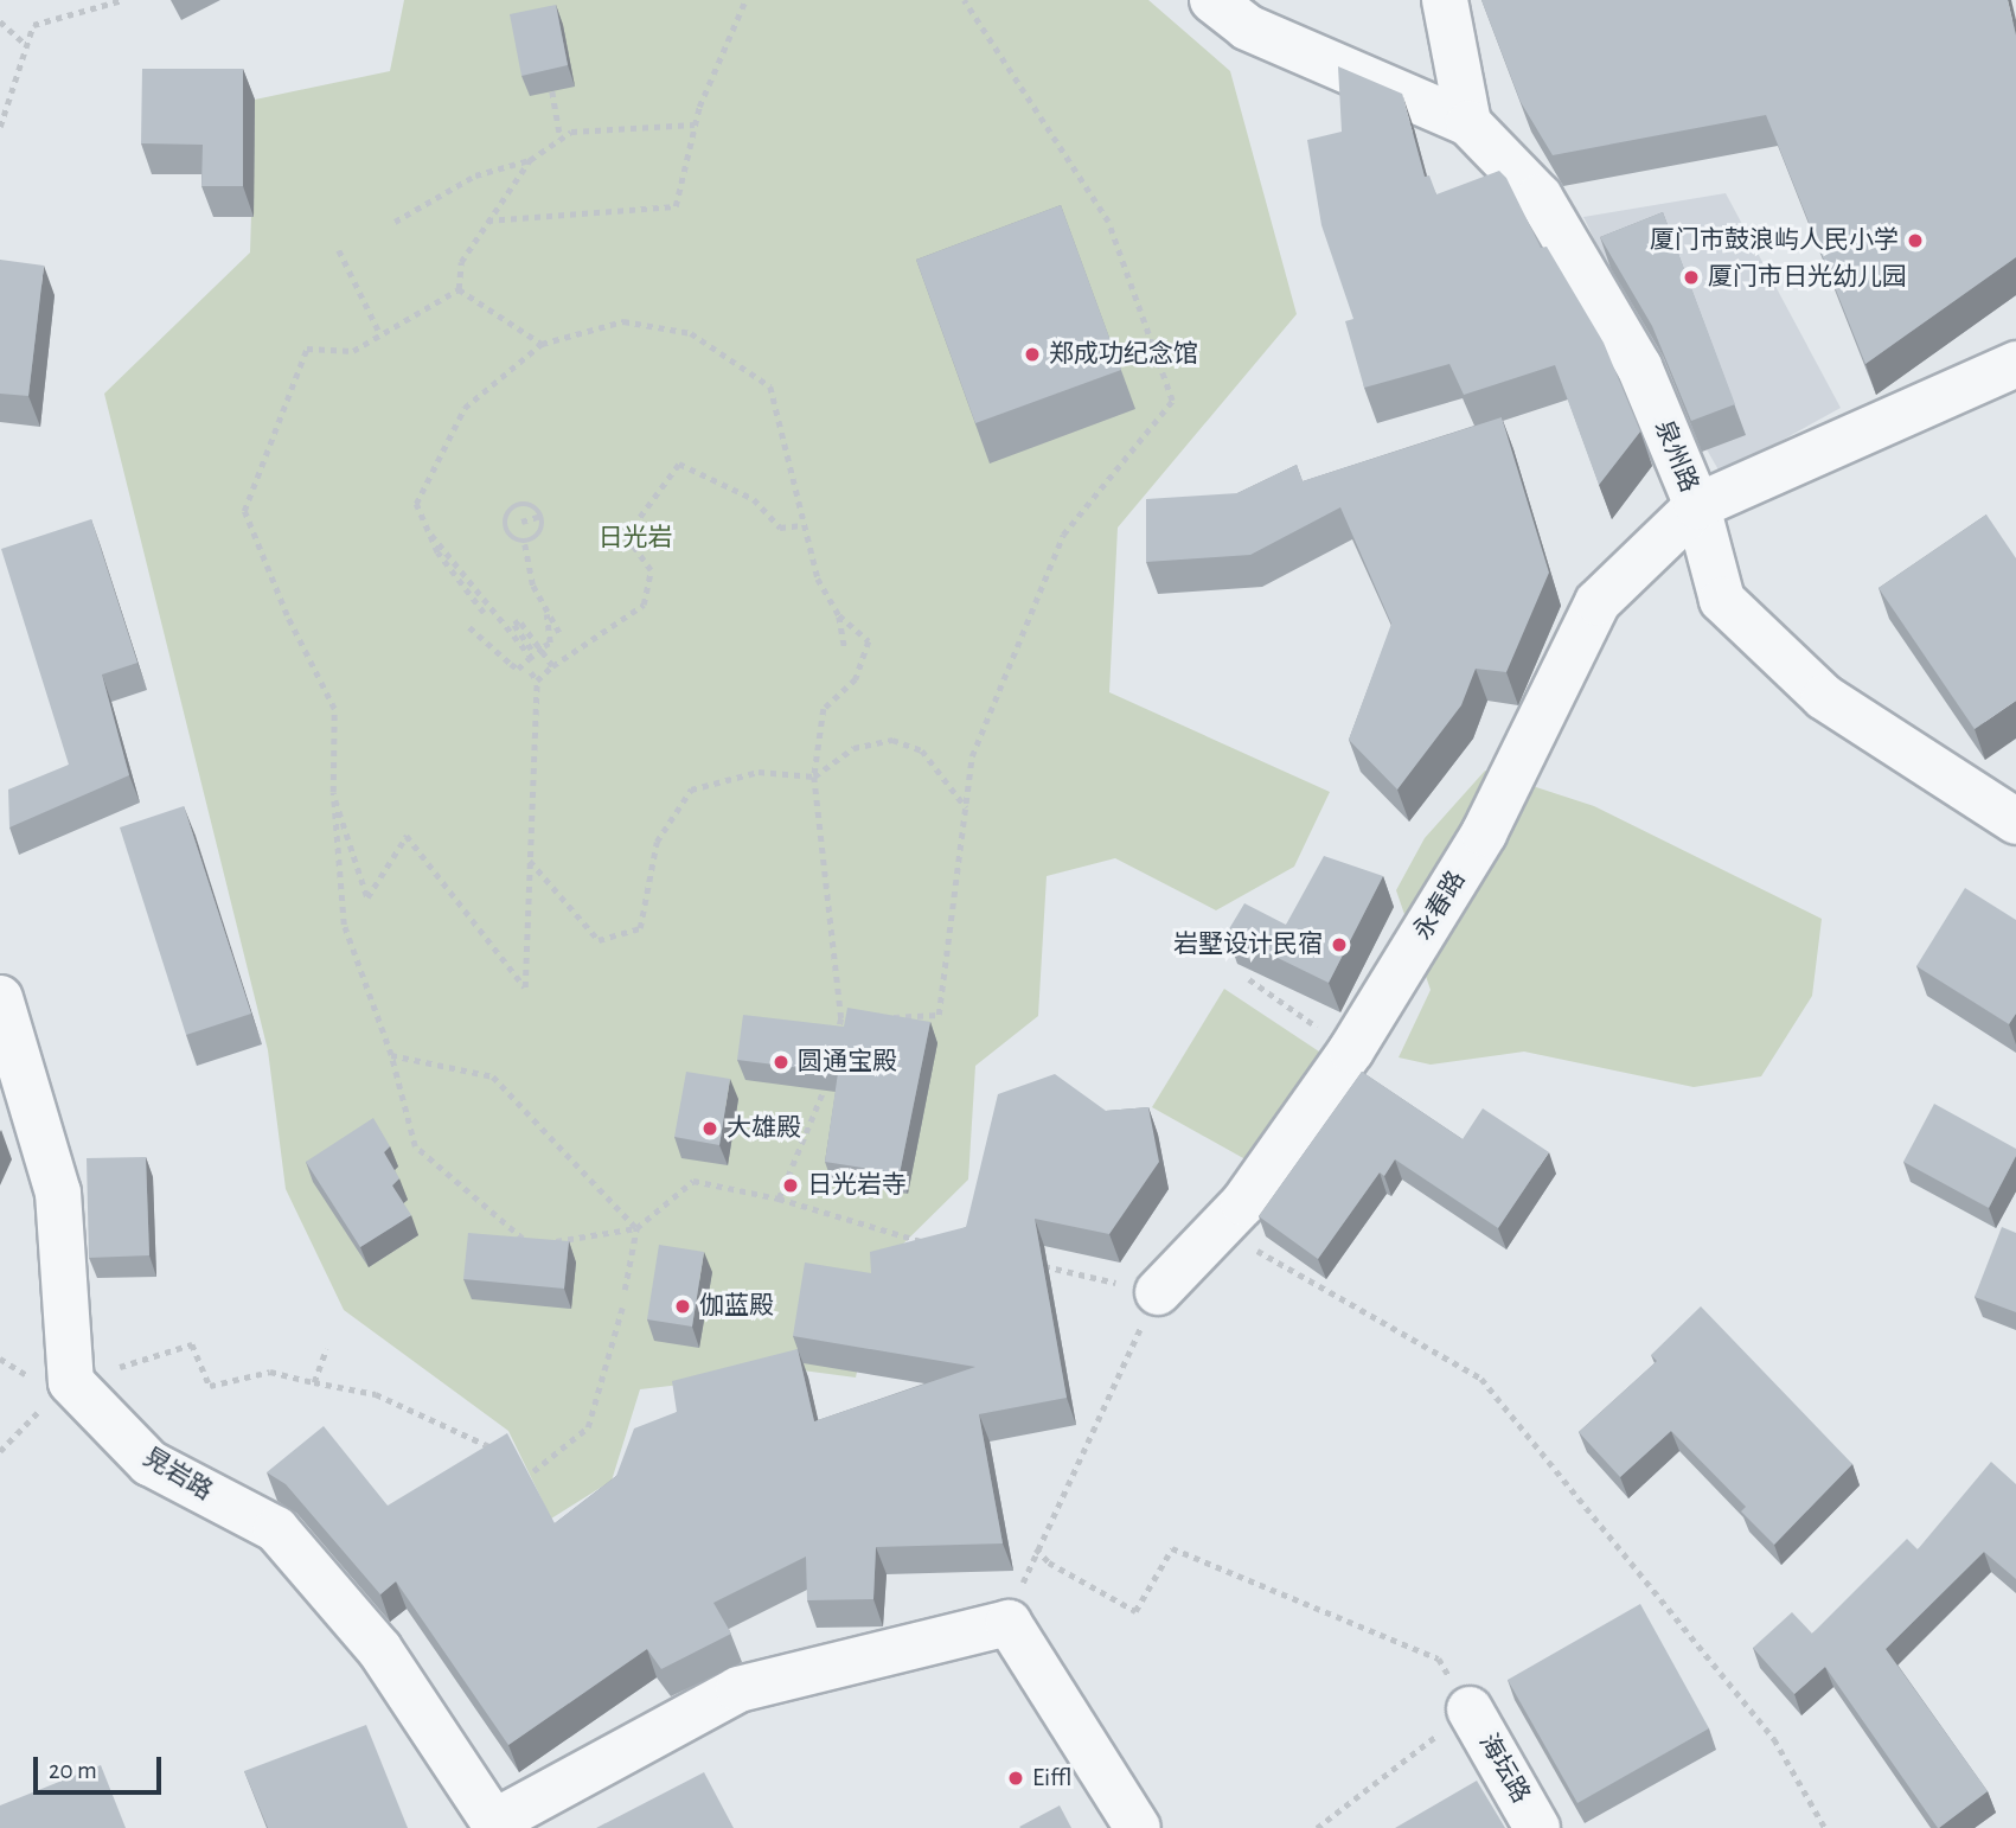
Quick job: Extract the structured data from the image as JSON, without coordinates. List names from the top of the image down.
{
  "streets": {
    "street": [
      "泉州路",
      "永春路",
      "晃岩路",
      "海坛路"
    ]
  },
  "crossings": [
    ["泉州路", "永春路"]
  ],
  "parks": ["日光岩"],
  "places": [
    "厦门市鼓浪屿人民小学",
    "厦门市日光幼儿园",
    "郑成功纪念馆",
    "岩墅设计民宿",
    "圆通宝殿",
    "大雄殿",
    "日光岩寺",
    "伽蓝殿",
    "Eiffl"
  ],
  "scale_bar": "20 m"
}
